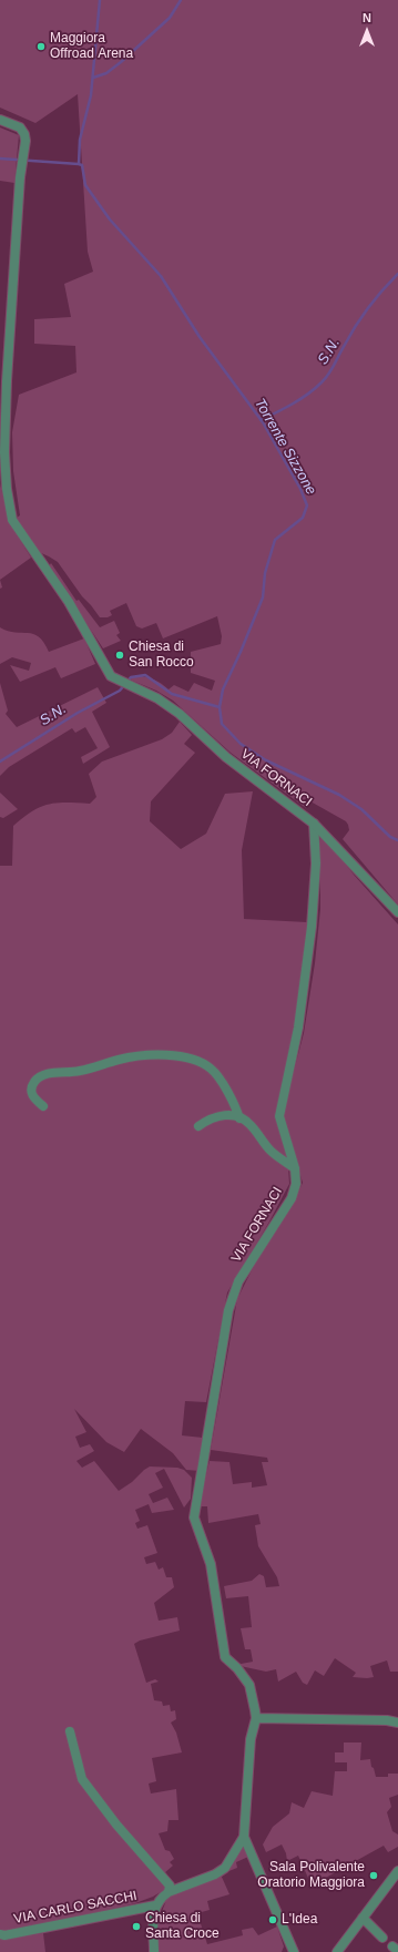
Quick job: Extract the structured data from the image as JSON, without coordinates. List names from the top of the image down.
{
  "streets": {
    "street": ["VIA FORNACI", "VIA CARLO SACCHI"]
  },
  "water": ["S.N.", "Torrente Sizzone"],
  "places": [
    "Maggiora Offroad Arena",
    "Chiesa di San Rocco",
    "Sala Polivalente Oratorio Maggiora",
    "L'Idea",
    "Chiesa di Santa Croce"
  ],
  "north": "top"
}
